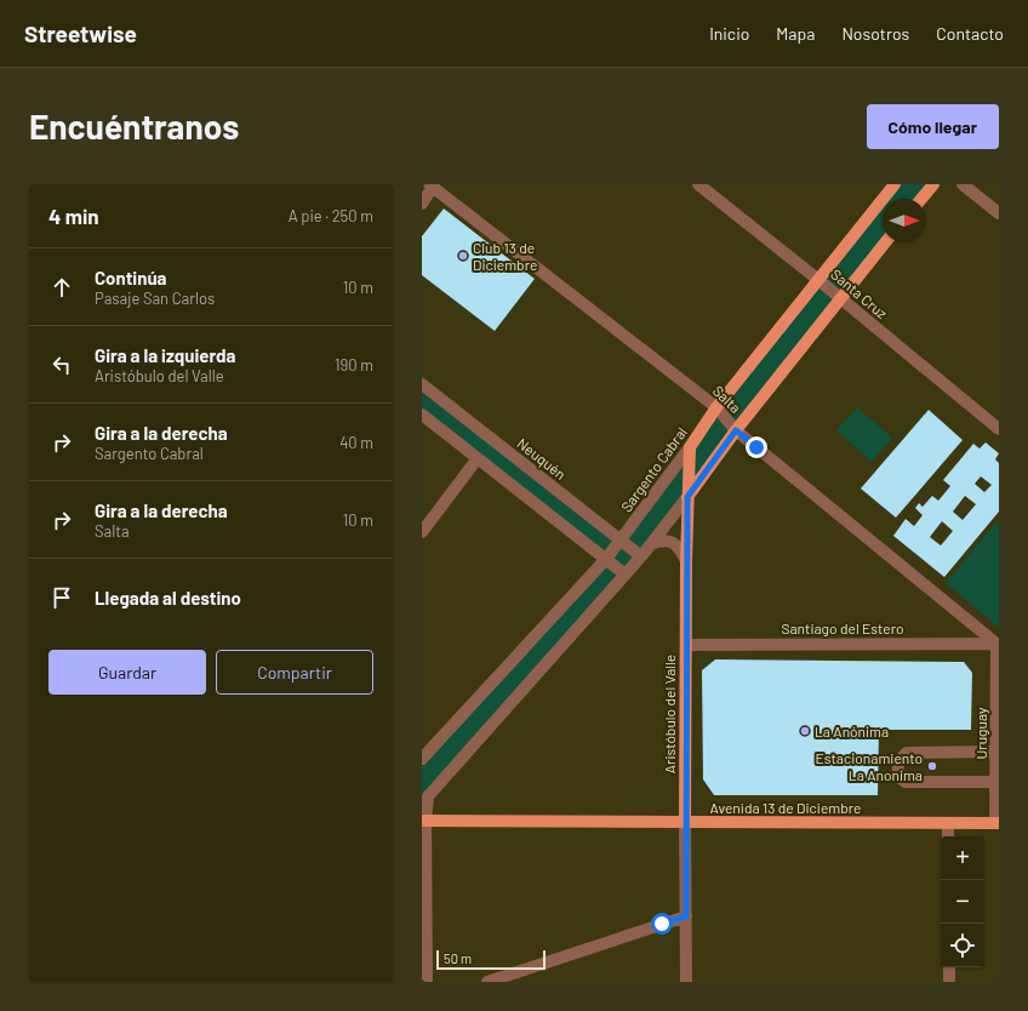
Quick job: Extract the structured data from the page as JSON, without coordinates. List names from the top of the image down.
{
  "streets": {
    "main road": ["Sargento Cabral", "Aristóbulo del Valle", "Avenida 13 de Diciembre"],
    "street": [
      "Santa Cruz",
      "Salta",
      "Neuquén",
      "Santiago del Estero",
      "Uruguay"
    ]
  },
  "crossings": [
    ["Santa Cruz", "Sargento Cabral"],
    ["Salta", "Sargento Cabral"],
    ["Salta", "Santiago del Estero"],
    ["Salta", "Uruguay"],
    ["Neuquén", "Sargento Cabral"],
    ["Sargento Cabral", "Aristóbulo del Valle"],
    ["Santiago del Estero", "Aristóbulo del Valle"],
    ["Santiago del Estero", "Uruguay"],
    ["Aristóbulo del Valle", "Avenida 13 de Diciembre"],
    ["Uruguay", "Avenida 13 de Diciembre"]
  ],
  "places": ["Club 13 de Diciembre", "La Anónima", "Estacionamiento La Anonima"],
  "scale_bar": "50 m",
  "north": "right",
  "page": {
    "header": "Streetwise",
    "nav": [
      "Inicio",
      "Mapa",
      "Nosotros",
      "Contacto"
    ],
    "buttons": [
      "Cómo llegar",
      ["Guardar", "Compartir"]
    ],
    "title": "Encuéntranos",
    "heading": ["4 min", "A pie · 250 m"],
    "list": [
      ["Continúa", "Pasaje San Carlos", "10 m"],
      ["Gira a la izquierda", "Aristóbulo del Valle", "190 m"],
      ["Gira a la derecha", "Sargento Cabral", "40 m"],
      ["Gira a la derecha", "Salta", "10 m"],
      "Llegada al destino"
    ],
    "map_buttons": ["+", "−"],
    "scale": "50 m"
  }
}
